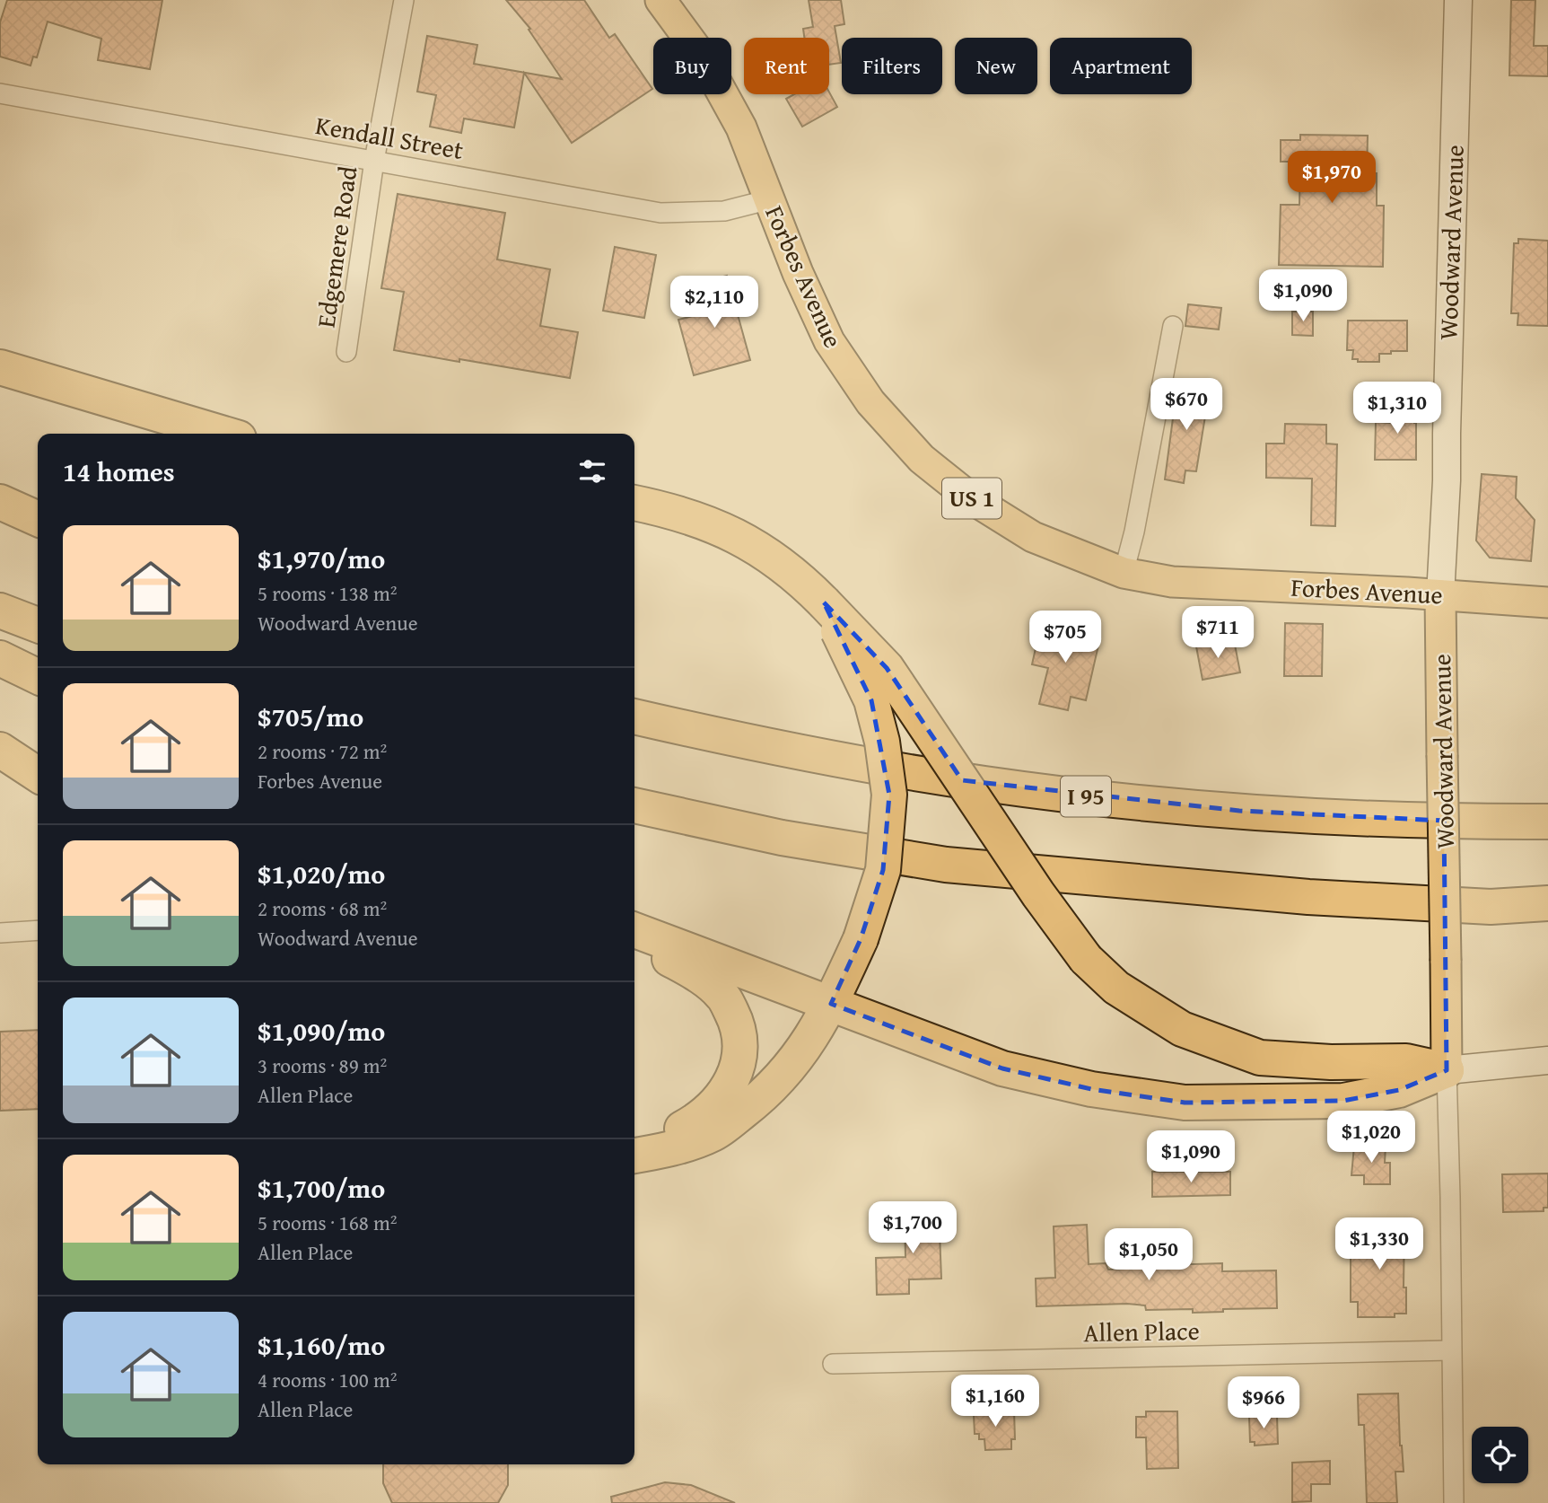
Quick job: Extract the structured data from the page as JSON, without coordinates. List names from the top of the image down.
{
  "streets": {
    "highway": ["I 95"],
    "main road": ["Woodward Avenue", "Forbes Avenue", "US 1"],
    "street": ["Kendall Street", "Edgemere Road", "Allen Place"]
  },
  "crossings": [
    ["Kendall Street", "Edgemere Road"],
    ["Kendall Street", "Forbes Avenue"],
    ["Woodward Avenue", "Forbes Avenue"],
    ["Woodward Avenue", "Allen Place"]
  ],
  "page": {
    "chip": [
      "Buy",
      "Rent",
      "Filters",
      "New",
      "Apartment"
    ],
    "price": [
      "$1,970",
      "$1,090",
      "$2,110",
      "$670",
      "$1,310",
      "$711",
      "$705",
      "$1,020",
      "$1,090",
      "$1,700",
      "$1,330",
      "$1,050",
      "$1,160",
      "$966"
    ],
    "heading": "14 homes",
    "list": [
      {
        "name": "$1,970/mo",
        "note": "5 rooms · 138 m² · Woodward Avenue"
      },
      {
        "name": "$705/mo",
        "note": "2 rooms · 72 m² · Forbes Avenue"
      },
      {
        "name": "$1,020/mo",
        "note": "2 rooms · 68 m² · Woodward Avenue"
      },
      {
        "name": "$1,090/mo",
        "note": "3 rooms · 89 m² · Allen Place"
      },
      {
        "name": "$1,700/mo",
        "note": "5 rooms · 168 m² · Allen Place"
      },
      {
        "name": "$1,160/mo",
        "note": "4 rooms · 100 m² · Allen Place"
      }
    ]
  }
}
